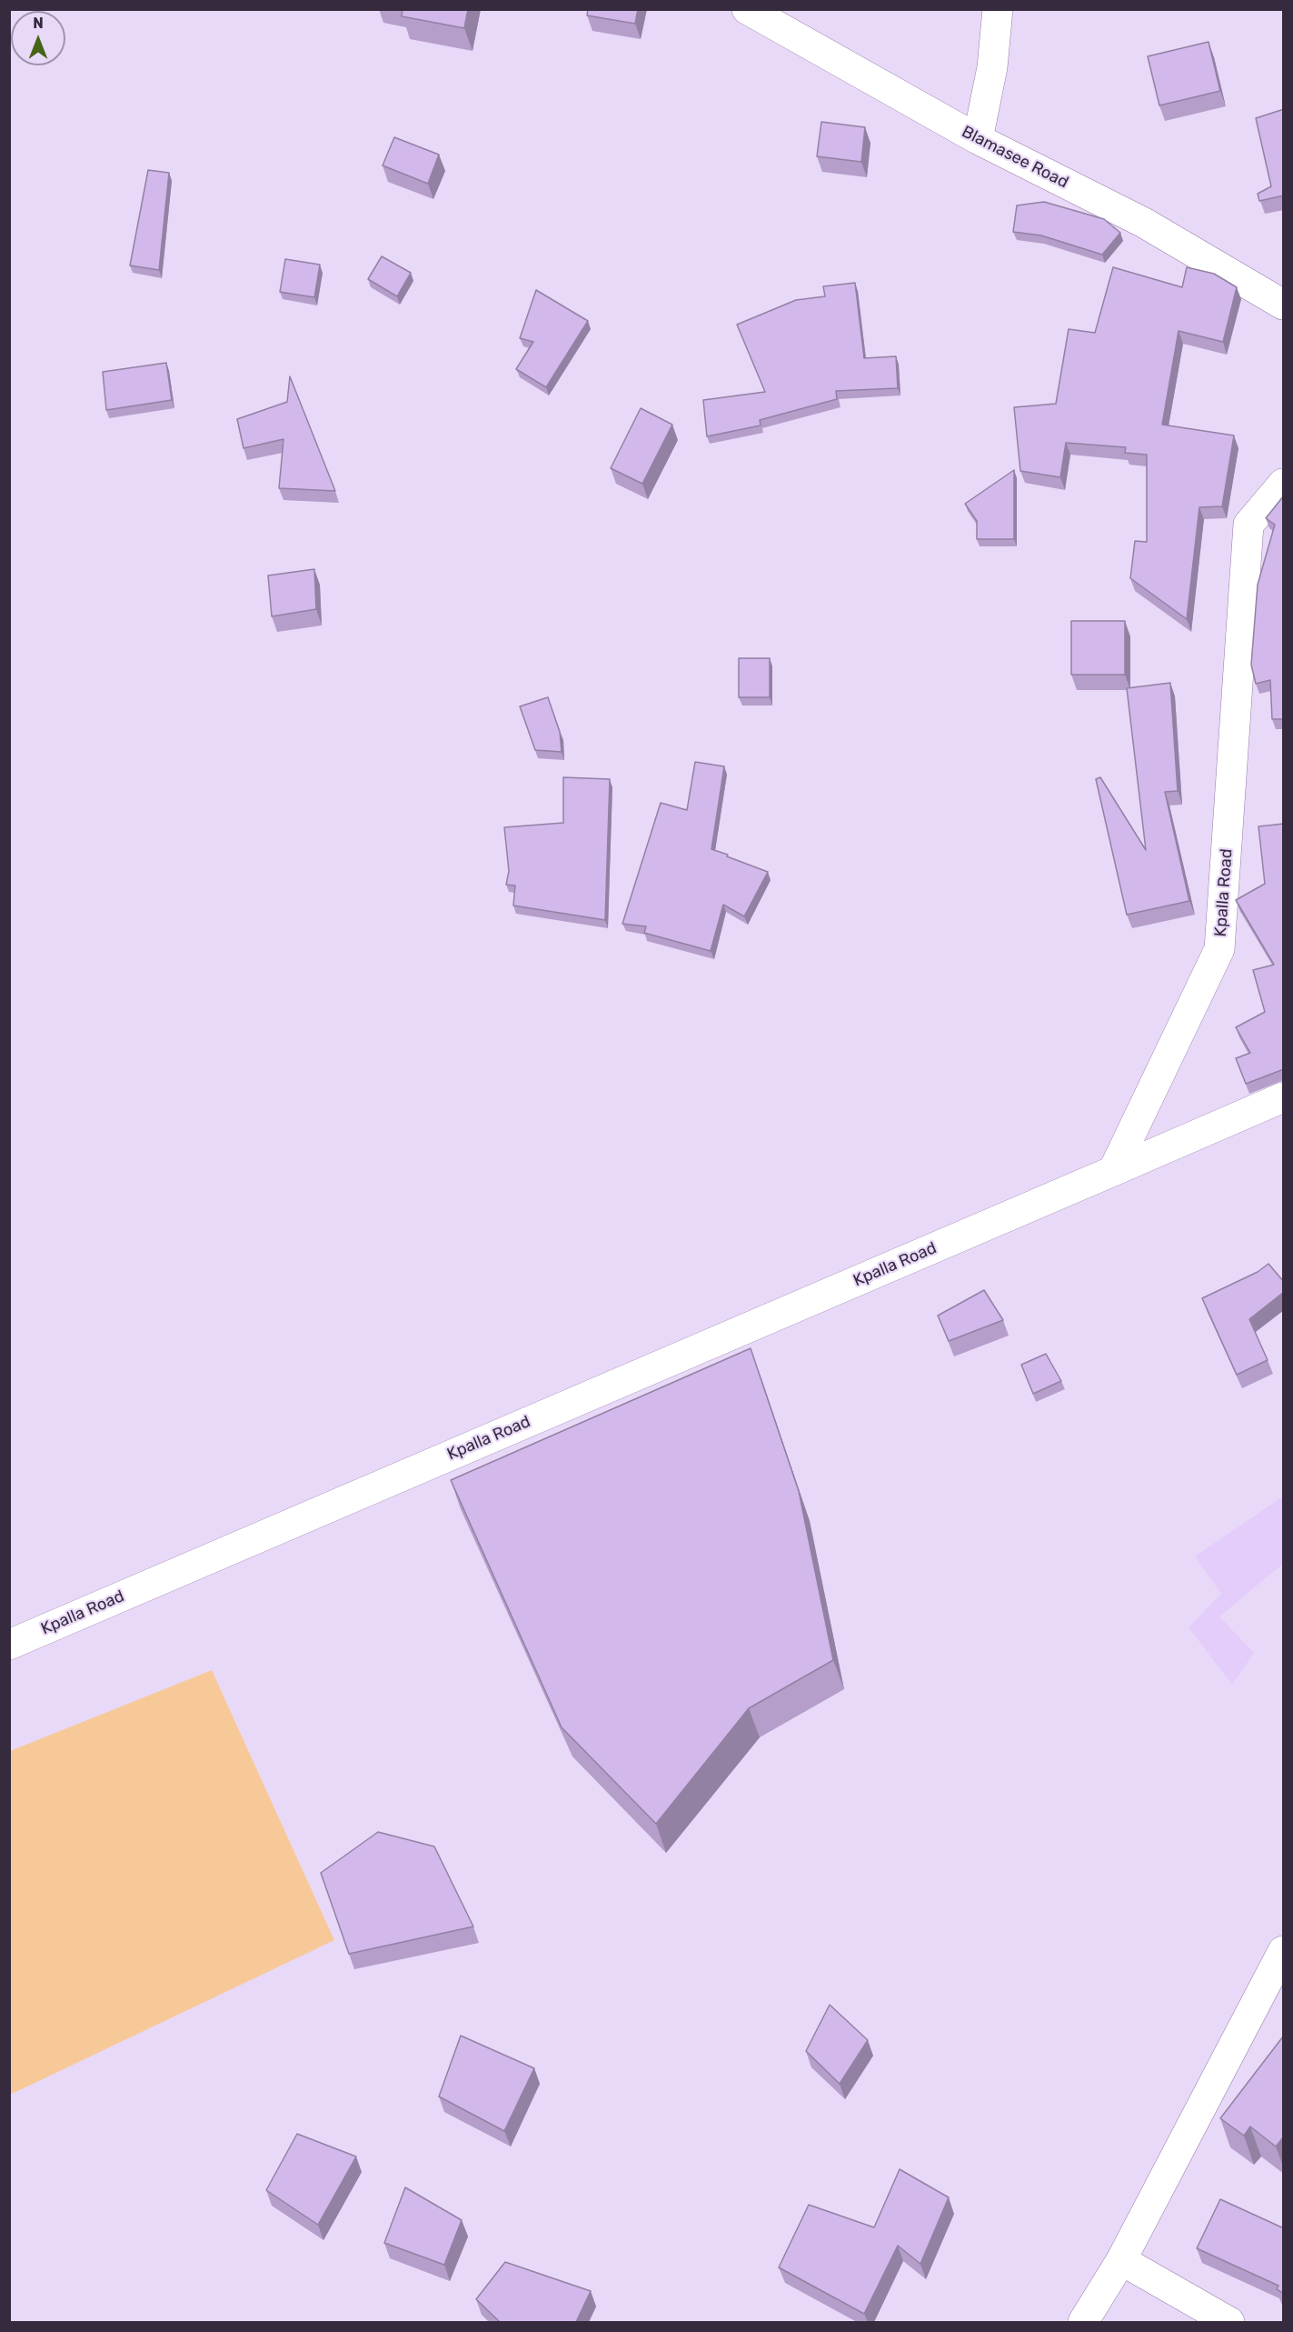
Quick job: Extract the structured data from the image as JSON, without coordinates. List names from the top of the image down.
{
  "streets": {
    "street": ["Blamasee Road", "Kpalla Road"]
  },
  "north": "top"
}
